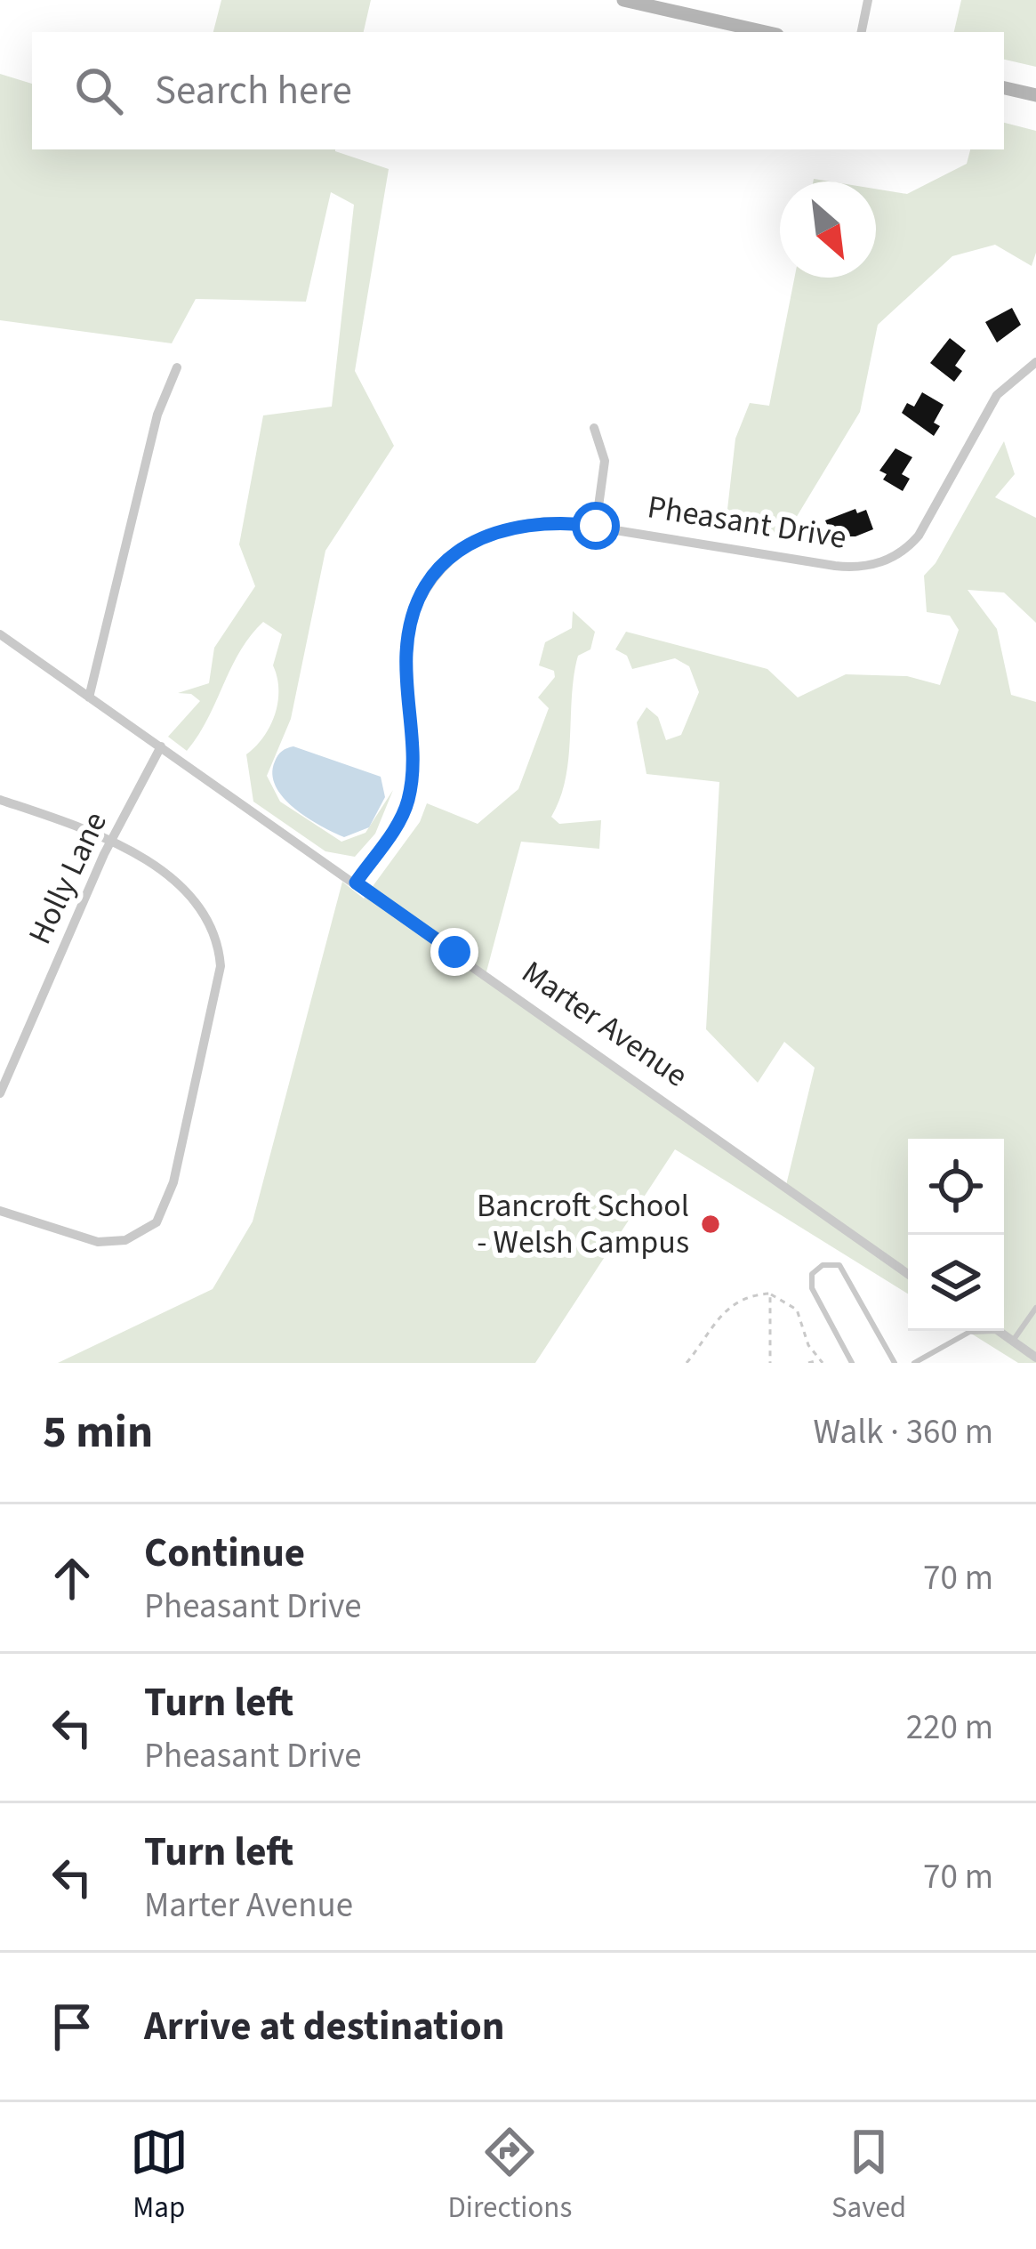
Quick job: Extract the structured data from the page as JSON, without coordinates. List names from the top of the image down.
{
  "streets": {
    "street": ["Pheasant Drive", "Holly Lane", "Marter Avenue"]
  },
  "crossings": [
    ["Pheasant Drive", "Marter Avenue"],
    ["Holly Lane", "Marter Avenue"]
  ],
  "places": ["Bancroft School - Welsh Campus"],
  "north": "bottom right",
  "page": {
    "search": "Search here",
    "heading": ["5 min", "Walk · 360 m"],
    "list": [
      ["Continue", "Pheasant Drive", "70 m"],
      ["Turn left", "Pheasant Drive", "220 m"],
      ["Turn left", "Marter Avenue", "70 m"],
      "Arrive at destination"
    ],
    "nav": ["Map", "Directions", "Saved"]
  }
}
